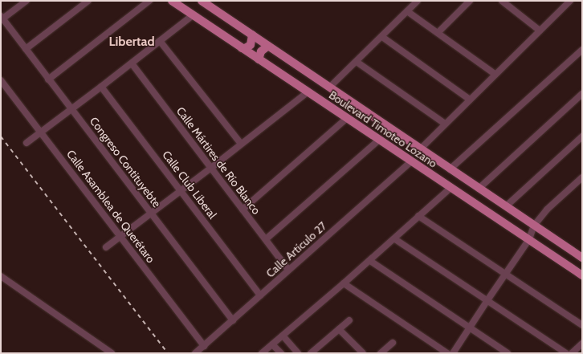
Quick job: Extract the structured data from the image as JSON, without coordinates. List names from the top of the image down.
{
  "streets": {
    "main road": ["Boulevard Timoteo Lozano"],
    "street": [
      "Calle Mártires de Río Blanco",
      "Congreso Contituyebte",
      "Calle Club Liberal",
      "Calle Asamblea de Querétaro",
      "Calle Artículo 27"
    ]
  },
  "crossings": [
    ["Boulevard Timoteo Lozano", "Calle Artículo 27"],
    ["Calle Mártires de Río Blanco", "Calle Artículo 27"],
    ["Congreso Contituyebte", "Calle Artículo 27"],
    ["Calle Club Liberal", "Calle Artículo 27"],
    ["Calle Asamblea de Querétaro", "Calle Artículo 27"]
  ],
  "districts": ["Libertad"]
}
